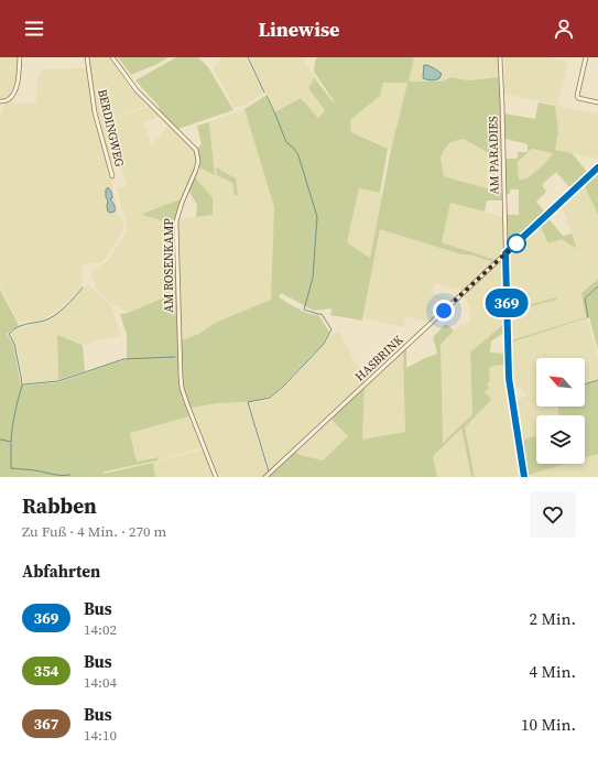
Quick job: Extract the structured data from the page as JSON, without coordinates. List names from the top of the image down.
{
  "streets": {
    "street": [
      "BERDINGWEG",
      "AM PARADIES",
      "AM ROSENKAMP",
      "HASBRINK"
    ]
  },
  "crossings": [
    ["AM PARADIES", "HASBRINK"]
  ],
  "lines": ["bus line 369"],
  "north": "top left",
  "page": {
    "header": "Linewise",
    "on_map": "369",
    "heading": [
      ["Rabben", "Zu Fuß · 4 Min. · 270 m"],
      "Abfahrten"
    ],
    "list": [
      {
        "mark": "369",
        "name": "Bus",
        "note": "14:02",
        "value": "2 Min."
      },
      {
        "mark": "354",
        "name": "Bus",
        "note": "14:04",
        "value": "4 Min."
      },
      {
        "mark": "367",
        "name": "Bus",
        "note": "14:10",
        "value": "10 Min."
      }
    ]
  }
}
